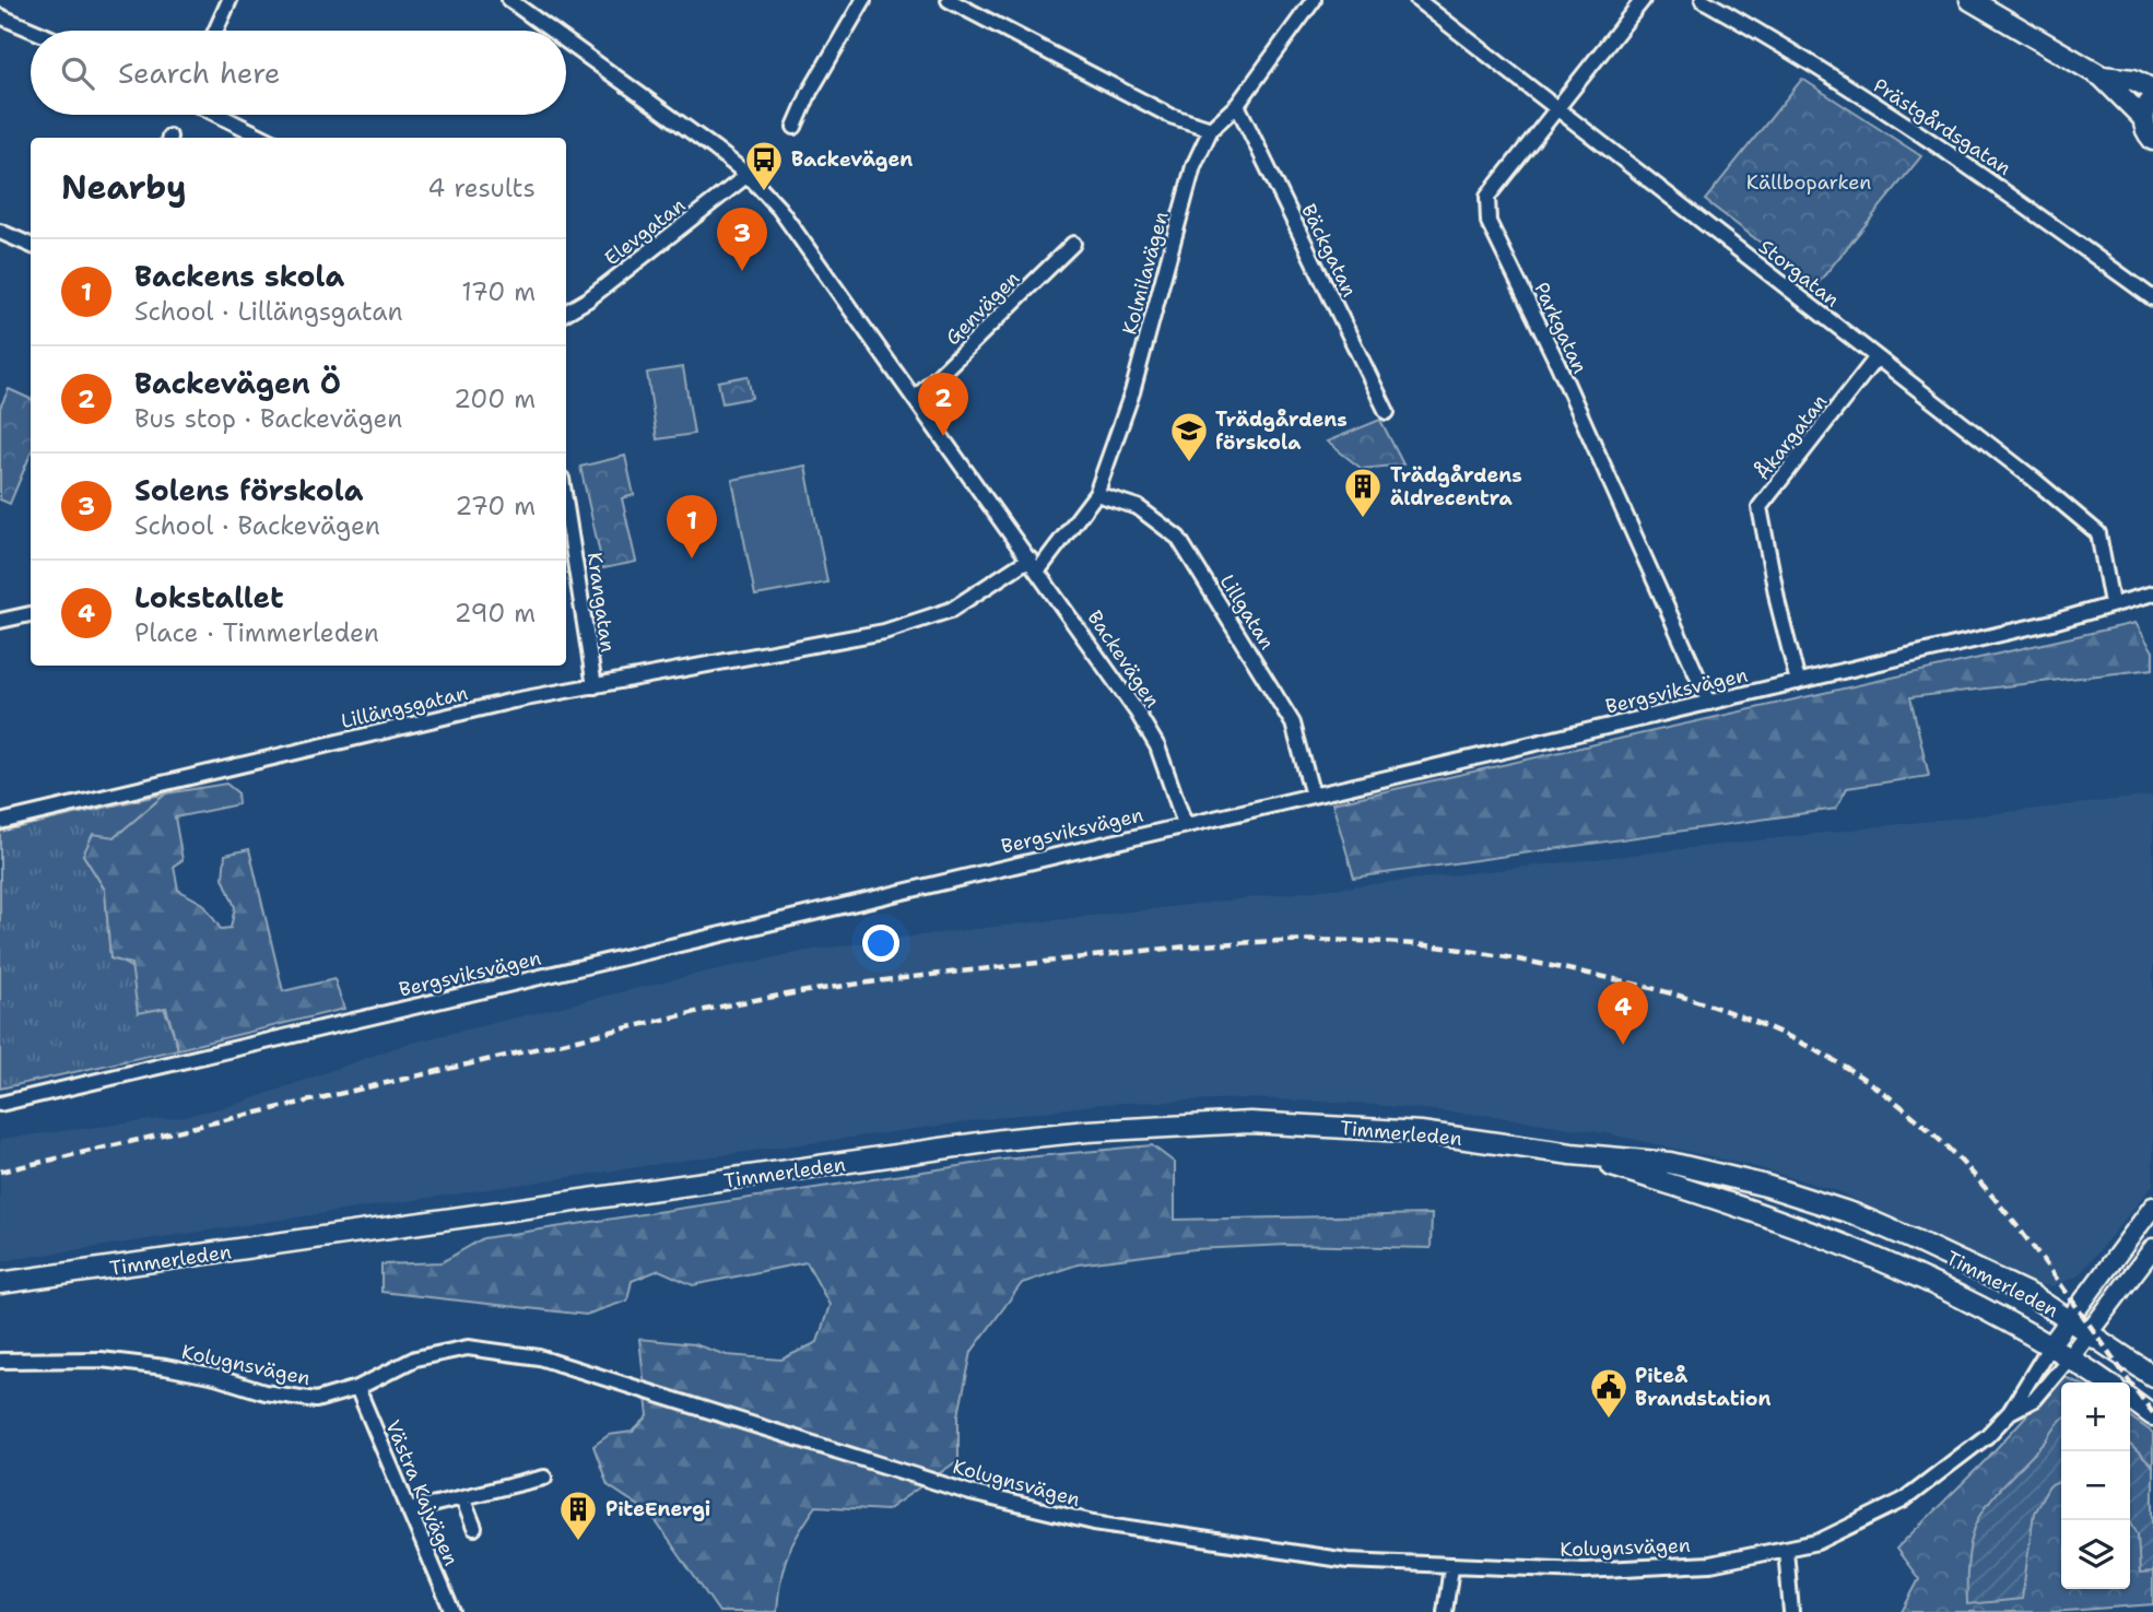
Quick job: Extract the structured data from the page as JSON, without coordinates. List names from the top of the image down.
{
  "streets": {
    "main road": ["Timmerleden"],
    "street": [
      "Prästgårdsgatan",
      "Elevgatan",
      "Bäckgatan",
      "Kolmilavägen",
      "Storgatan",
      "Genvägen",
      "Parkgatan",
      "Åkargatan",
      "Krangatan",
      "Lillgatan",
      "Backevägen",
      "Bergsviksvägen",
      "Lillängsgatan",
      "Kolugnsvägen",
      "Västra Kajvägen"
    ]
  },
  "crossings": [
    ["Elevgatan", "Backevägen"],
    ["Bäckgatan", "Kolmilavägen"],
    ["Kolmilavägen", "Lillgatan"],
    ["Kolmilavägen", "Backevägen"],
    ["Storgatan", "Parkgatan"],
    ["Storgatan", "Åkargatan"],
    ["Storgatan", "Bergsviksvägen"],
    ["Genvägen", "Backevägen"],
    ["Parkgatan", "Bergsviksvägen"],
    ["Åkargatan", "Bergsviksvägen"],
    ["Krangatan", "Lillängsgatan"],
    ["Lillgatan", "Bergsviksvägen"],
    ["Backevägen", "Bergsviksvägen"],
    ["Backevägen", "Lillängsgatan"],
    ["Timmerleden", "Kolugnsvägen"],
    ["Kolugnsvägen", "Västra Kajvägen"]
  ],
  "parks": ["Källboparken"],
  "places": {
    "bus stop": ["Backevägen"],
    "school or university": ["Trädgårdens förskola"],
    "building": ["Trädgårdens äldrecentra", "PiteEnergi"],
    "public building": ["Piteå Brandstation"]
  },
  "page": {
    "search": "Search here",
    "heading": ["Nearby", "4 results"],
    "pins": [
      "3",
      "2",
      "1",
      "4"
    ],
    "list": [
      {
        "mark": "1",
        "name": "Backens skola",
        "note": "School · Lillängsgatan",
        "value": "170 m"
      },
      {
        "mark": "2",
        "name": "Backevägen Ö",
        "note": "Bus stop · Backevägen",
        "value": "200 m"
      },
      {
        "mark": "3",
        "name": "Solens förskola",
        "note": "School · Backevägen",
        "value": "270 m"
      },
      {
        "mark": "4",
        "name": "Lokstallet",
        "note": "Place · Timmerleden",
        "value": "290 m"
      }
    ],
    "map_buttons": ["+", "−"]
  }
}
